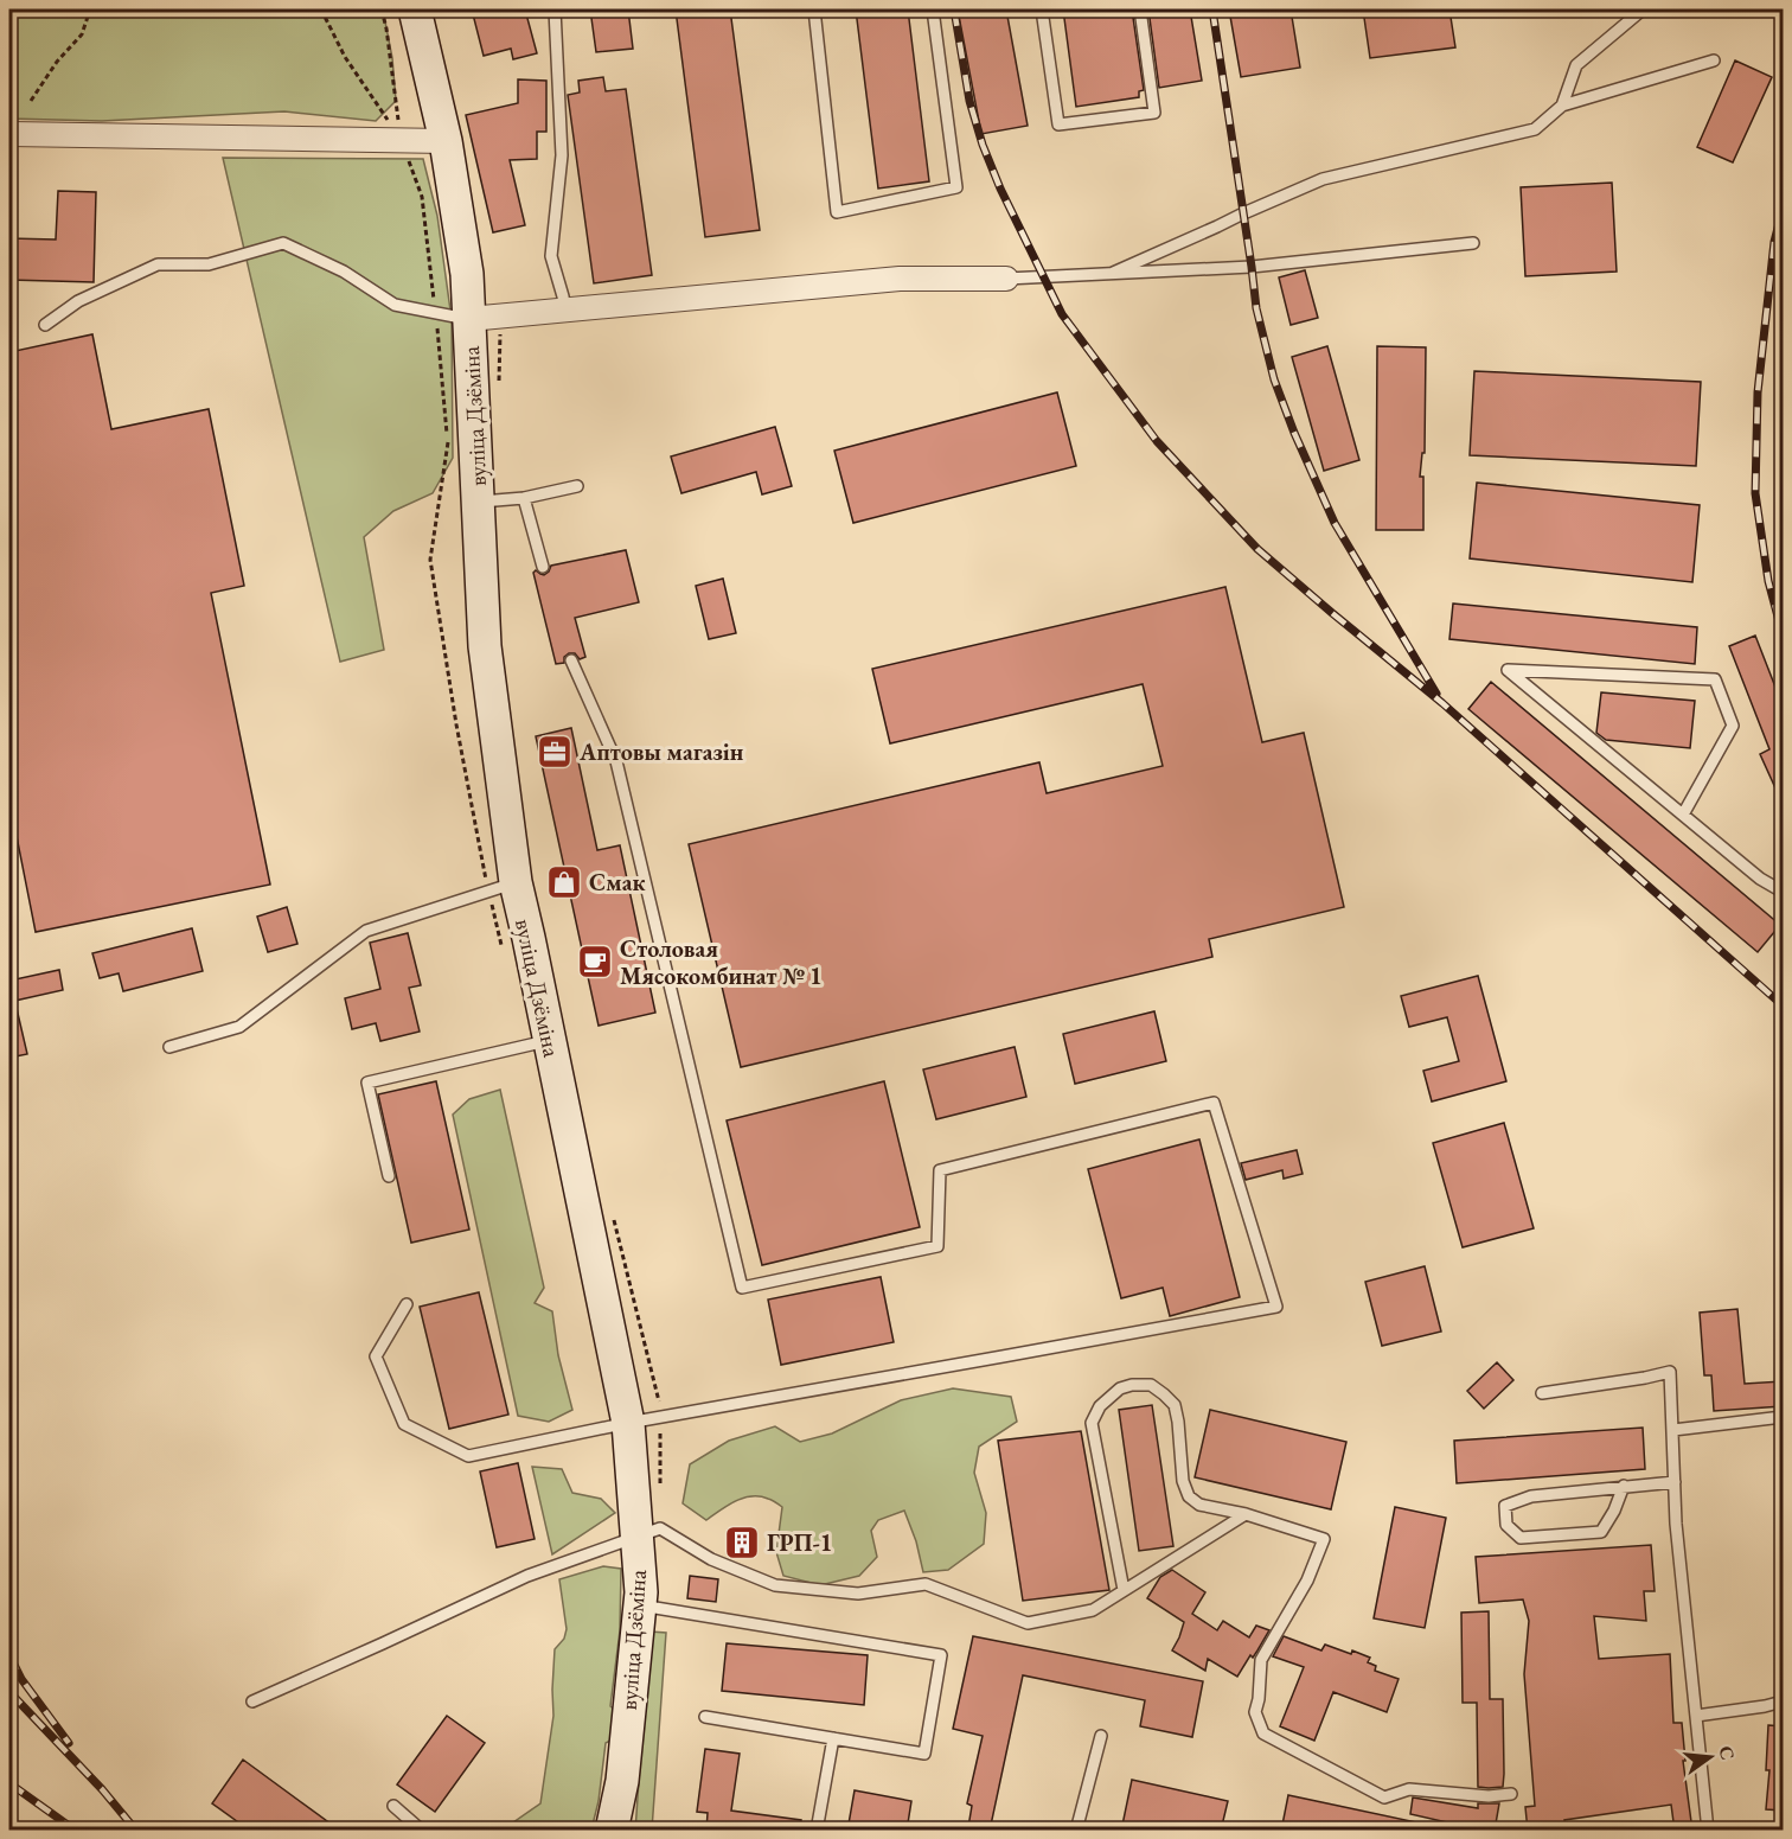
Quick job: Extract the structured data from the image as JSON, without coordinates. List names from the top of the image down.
{
  "streets": {
    "main road": ["вуліца Дзёміна"]
  },
  "places": {
    "office": ["Аптовы магазін"],
    "shop": ["Смак"],
    "cafe": ["Столовая Мясокомбинат № 1"],
    "building": ["ГРП-1"]
  },
  "north": "right"
}
